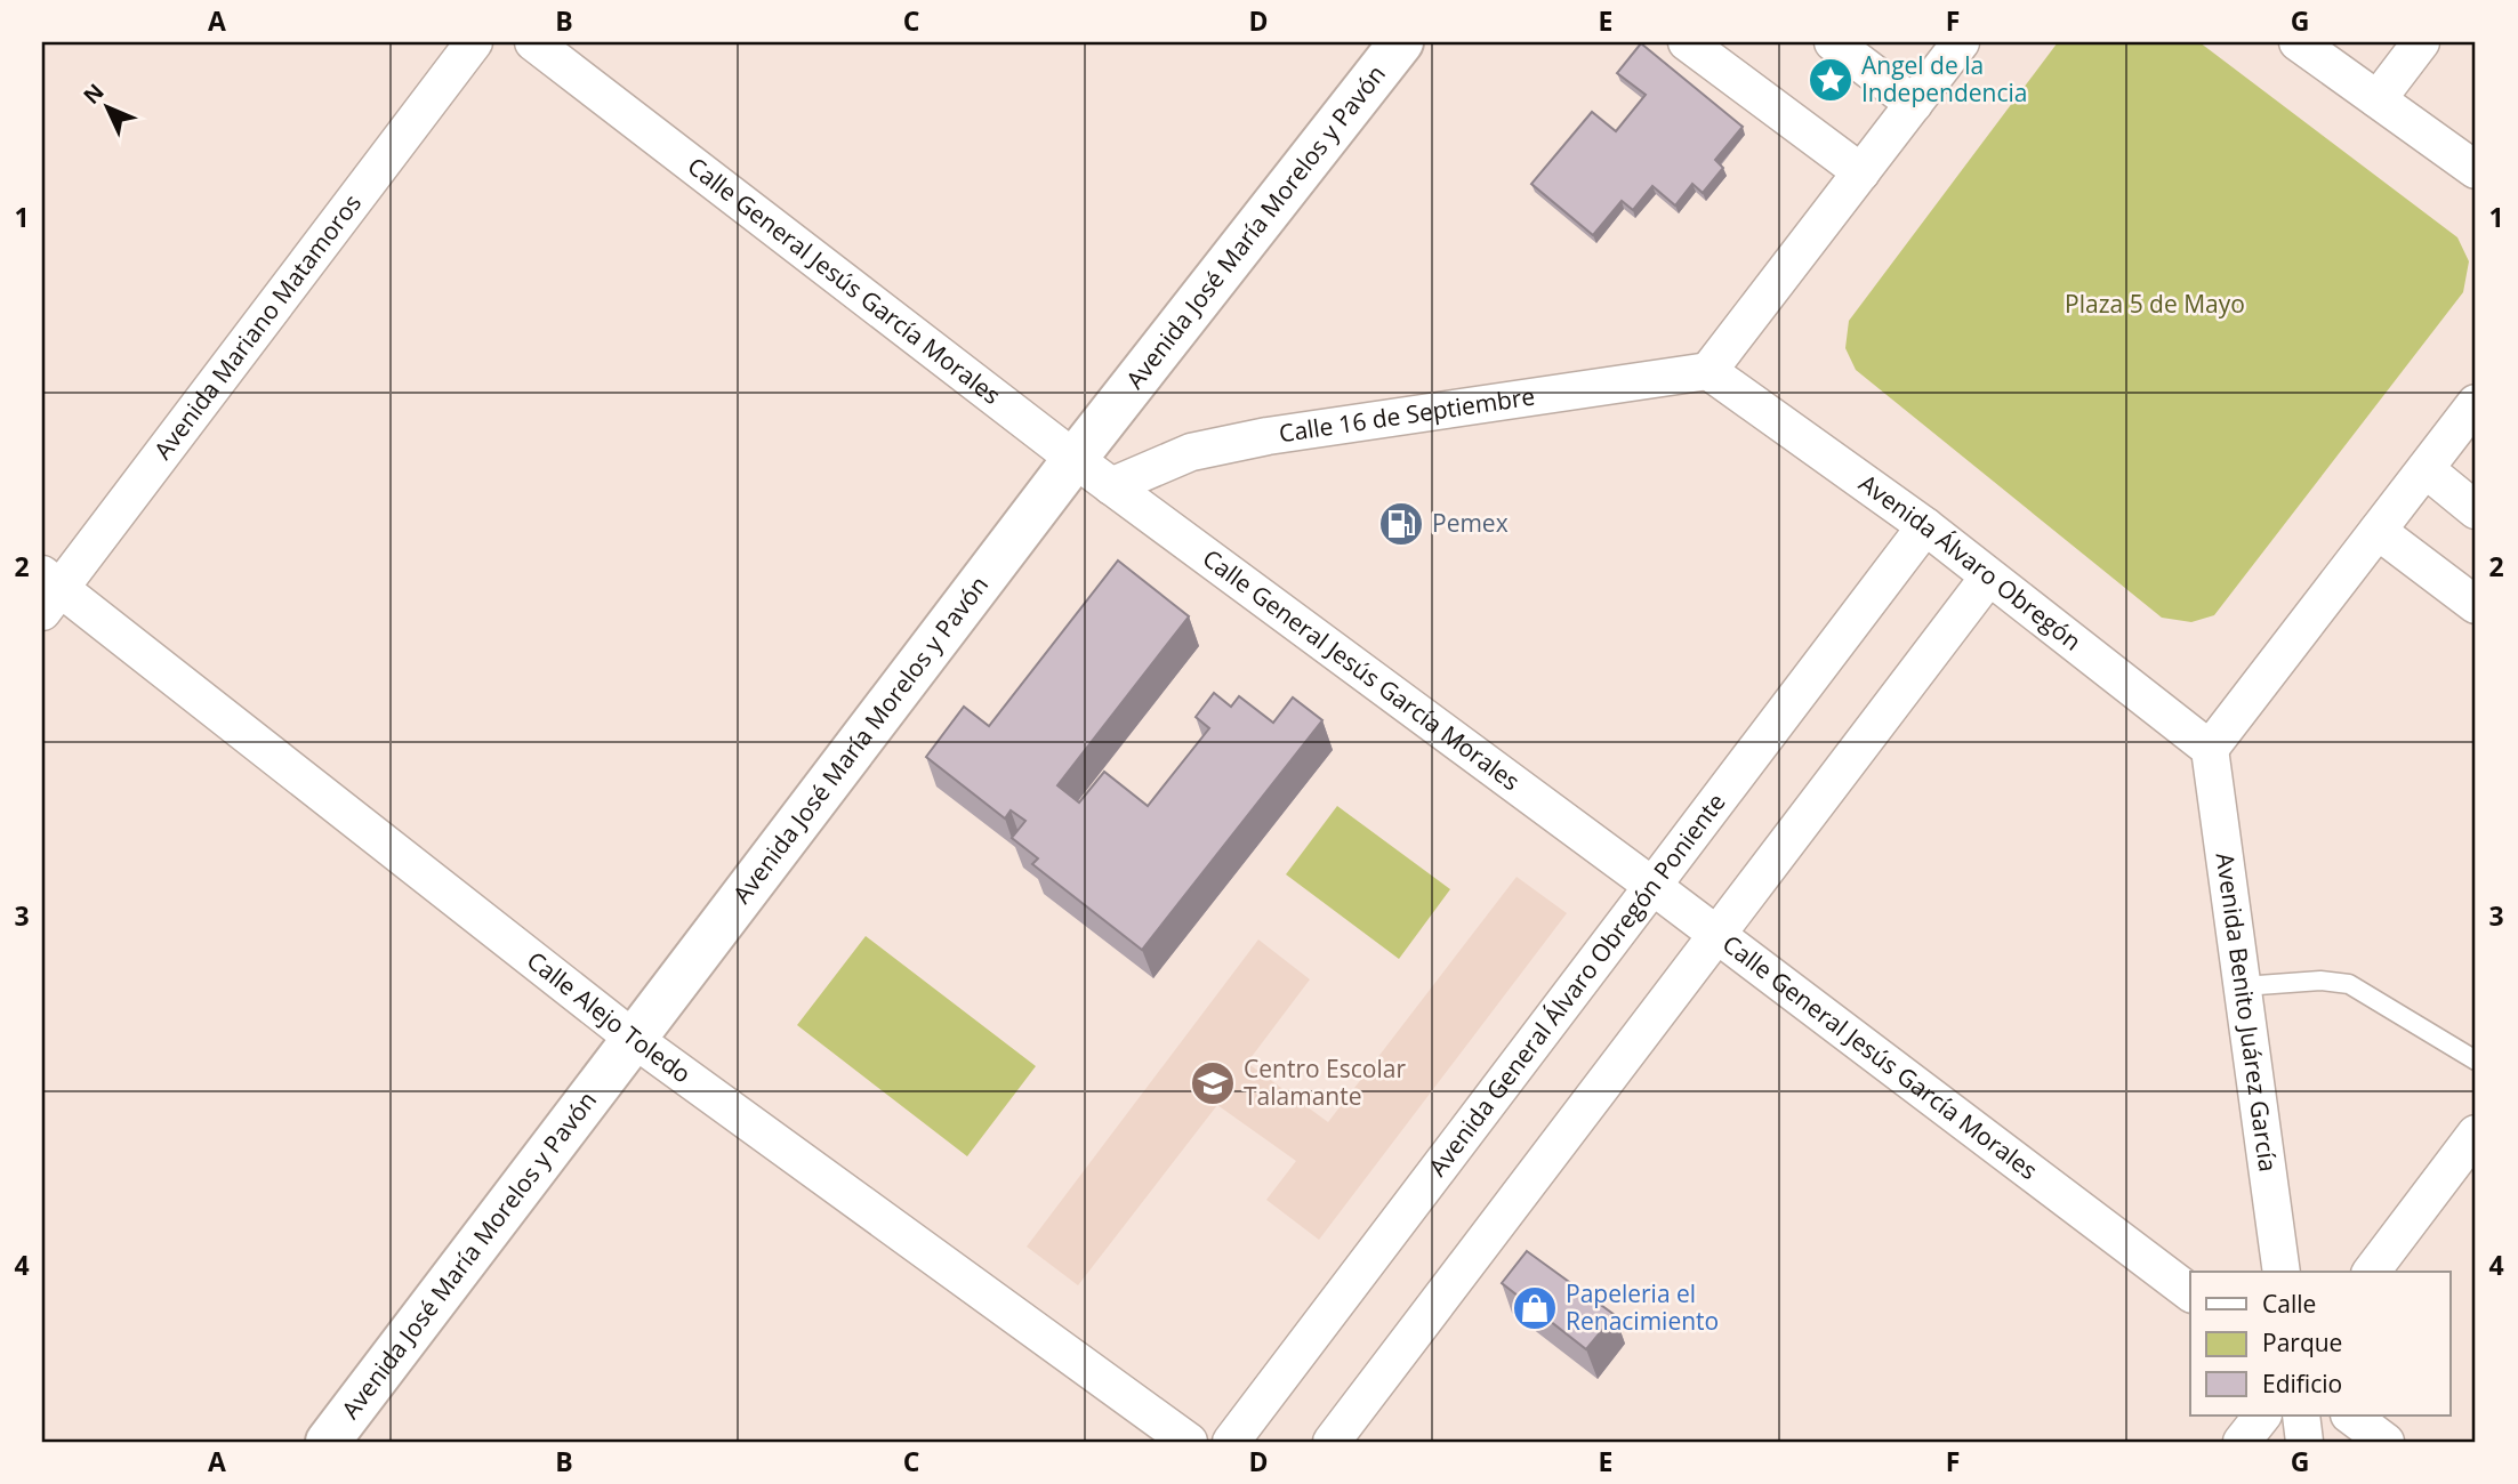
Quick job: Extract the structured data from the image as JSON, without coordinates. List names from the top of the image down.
{
  "streets": {
    "main road": ["Avenida José María Morelos y Pavón"],
    "street": [
      "Calle General Jesús García Morales",
      "Avenida Mariano Matamoros",
      "Calle 16 de Septiembre",
      "Avenida Álvaro Obregón",
      "Avenida General Álvaro Obregón Poniente",
      "Avenida Benito Juárez García",
      "Calle Alejo Toledo"
    ]
  },
  "crossings": [
    ["Avenida José María Morelos y Pavón", "Calle General Jesús García Morales"],
    ["Avenida José María Morelos y Pavón", "Calle Alejo Toledo"],
    ["Calle General Jesús García Morales", "Calle 16 de Septiembre"],
    ["Calle General Jesús García Morales", "Avenida General Álvaro Obregón Poniente"],
    ["Avenida Mariano Matamoros", "Calle Alejo Toledo"],
    ["Calle 16 de Septiembre", "Avenida Álvaro Obregón"],
    ["Avenida Álvaro Obregón", "Avenida General Álvaro Obregón Poniente"],
    ["Avenida Álvaro Obregón", "Avenida Benito Juárez García"]
  ],
  "parks": ["Plaza 5 de Mayo"],
  "places": {
    "place": ["Angel de la Independencia"],
    "fuel station": ["Pemex"],
    "school or university": ["Centro Escolar Talamante"],
    "shop": ["Papeleria el Renacimiento"]
  },
  "legend": ["Calle", "Parque", "Edificio"],
  "north": "top left",
  "grid": {
    "columns": [
      "A",
      "B",
      "C",
      "D",
      "E",
      "F",
      "G"
    ],
    "rows": [
      "1",
      "2",
      "3",
      "4"
    ]
  }
}
